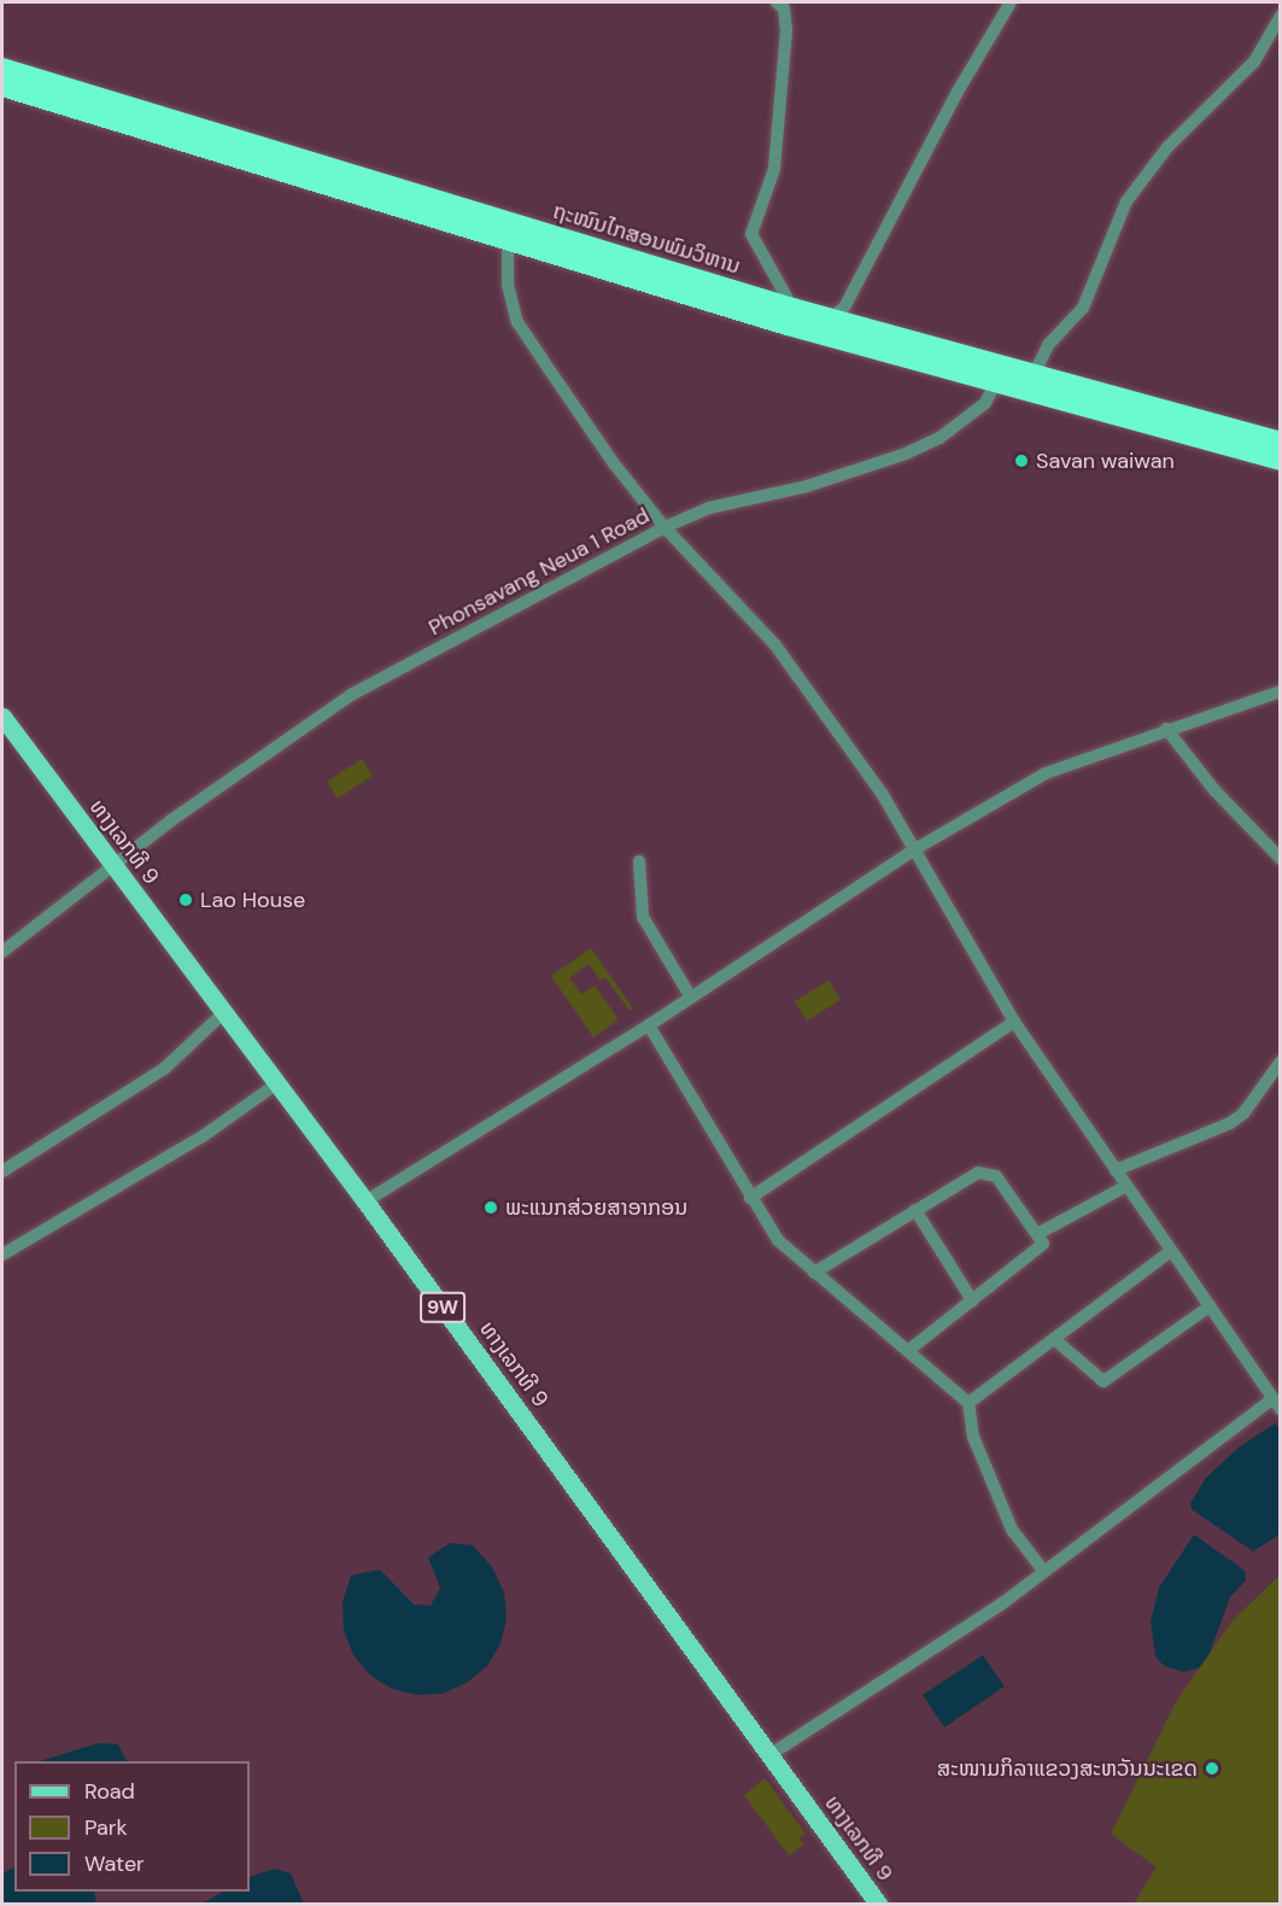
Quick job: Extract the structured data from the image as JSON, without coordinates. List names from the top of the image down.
{
  "streets": {
    "highway": ["ຖະໜົນໄກສອນພົມວິຫານ"],
    "main road": ["ທາງເລກທີ 9", "9W"],
    "street": ["Phonsavang Neua 1 Road"]
  },
  "crossings": [
    ["ຖະໜົນໄກສອນພົມວິຫານ", "Phonsavang Neua 1 Road"],
    ["Phonsavang Neua 1 Road", "ທາງເລກທີ 9"]
  ],
  "places": [
    "Savan waiwan",
    "Lao House",
    "ພະແນກສ່ວຍສາອາກອນ",
    "ສະໜາມກິລາແຂວງສະຫວັນນະເຂດ"
  ],
  "legend": ["Road", "Park", "Water"]
}
